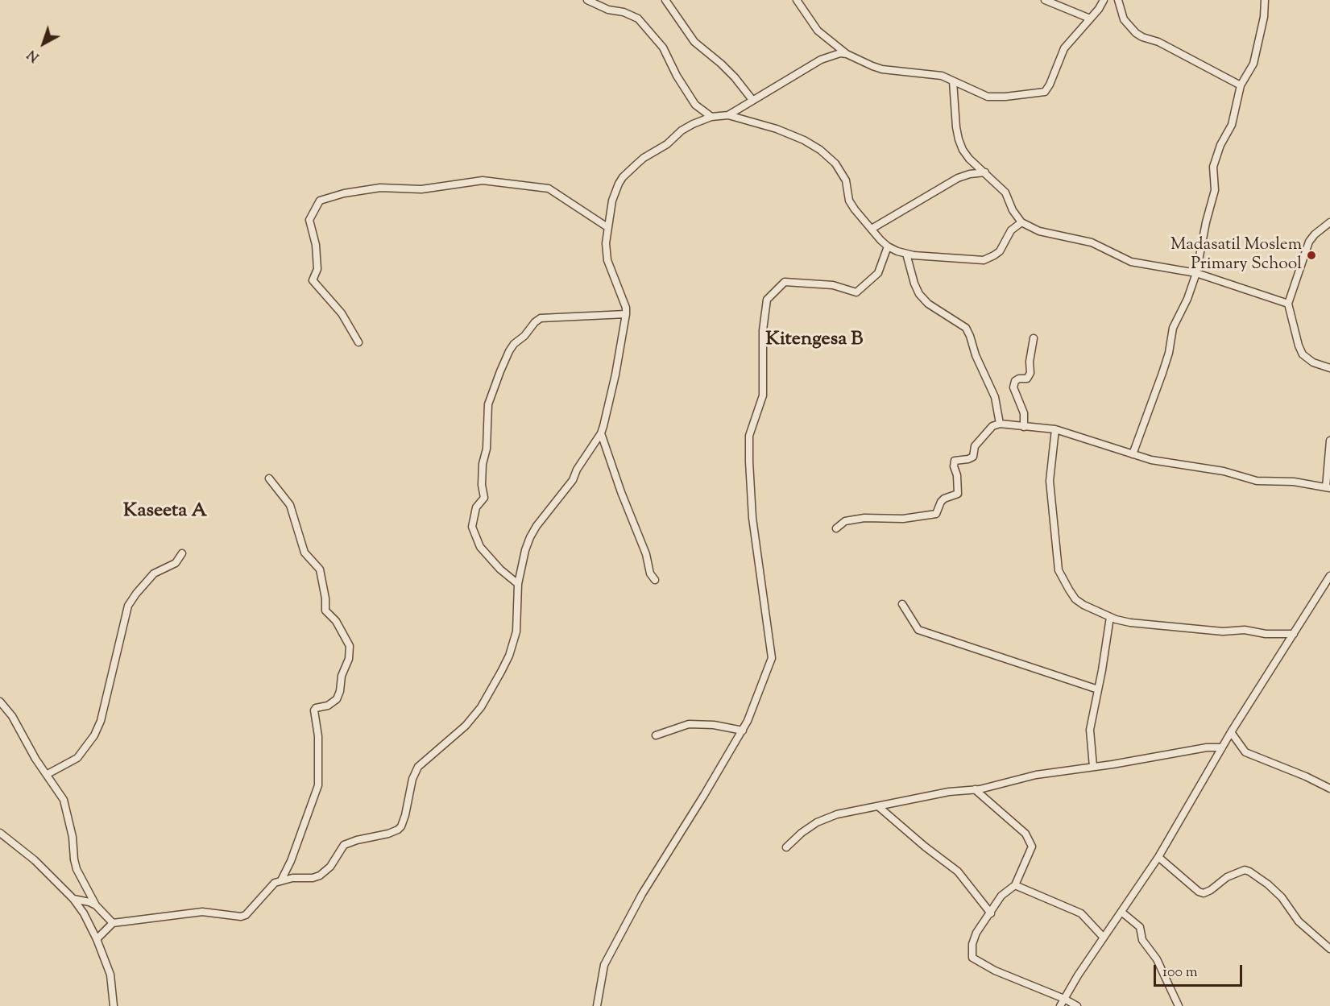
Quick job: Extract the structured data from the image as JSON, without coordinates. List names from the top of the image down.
{
  "districts": ["Kitengesa B", "Kaseeta A"],
  "places": ["Madasatil Moslem Primary School"],
  "scale_bar": "100 m",
  "north": "bottom left"
}
